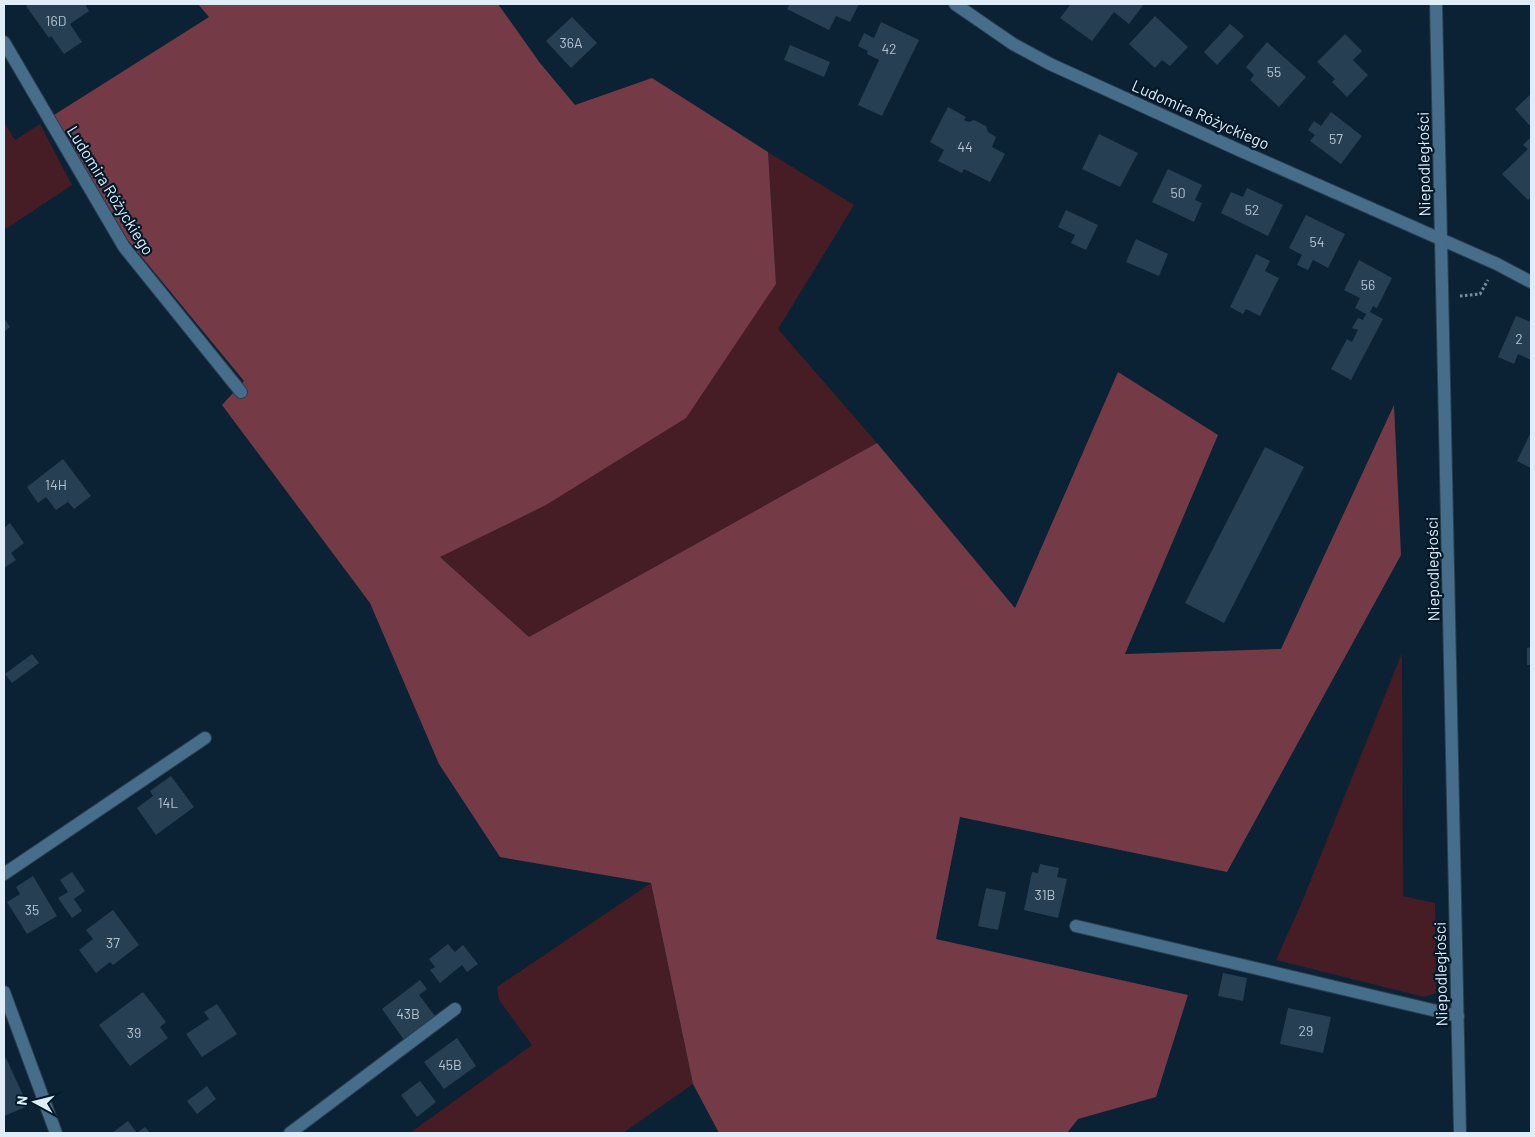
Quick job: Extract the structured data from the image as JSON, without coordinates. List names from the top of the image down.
{
  "streets": {
    "street": ["Ludomira Różyckiego", "Niepodległości"]
  },
  "crossings": [
    ["Ludomira Różyckiego", "Niepodległości"]
  ],
  "house_numbers": [
    "16D",
    "36A",
    "42",
    "55",
    "57",
    "44",
    "50",
    "52",
    "54",
    "56",
    "2",
    "14H",
    "14L",
    "31B",
    "35",
    "37",
    "43B",
    "29",
    "39",
    "45B"
  ],
  "north": "left"
}
